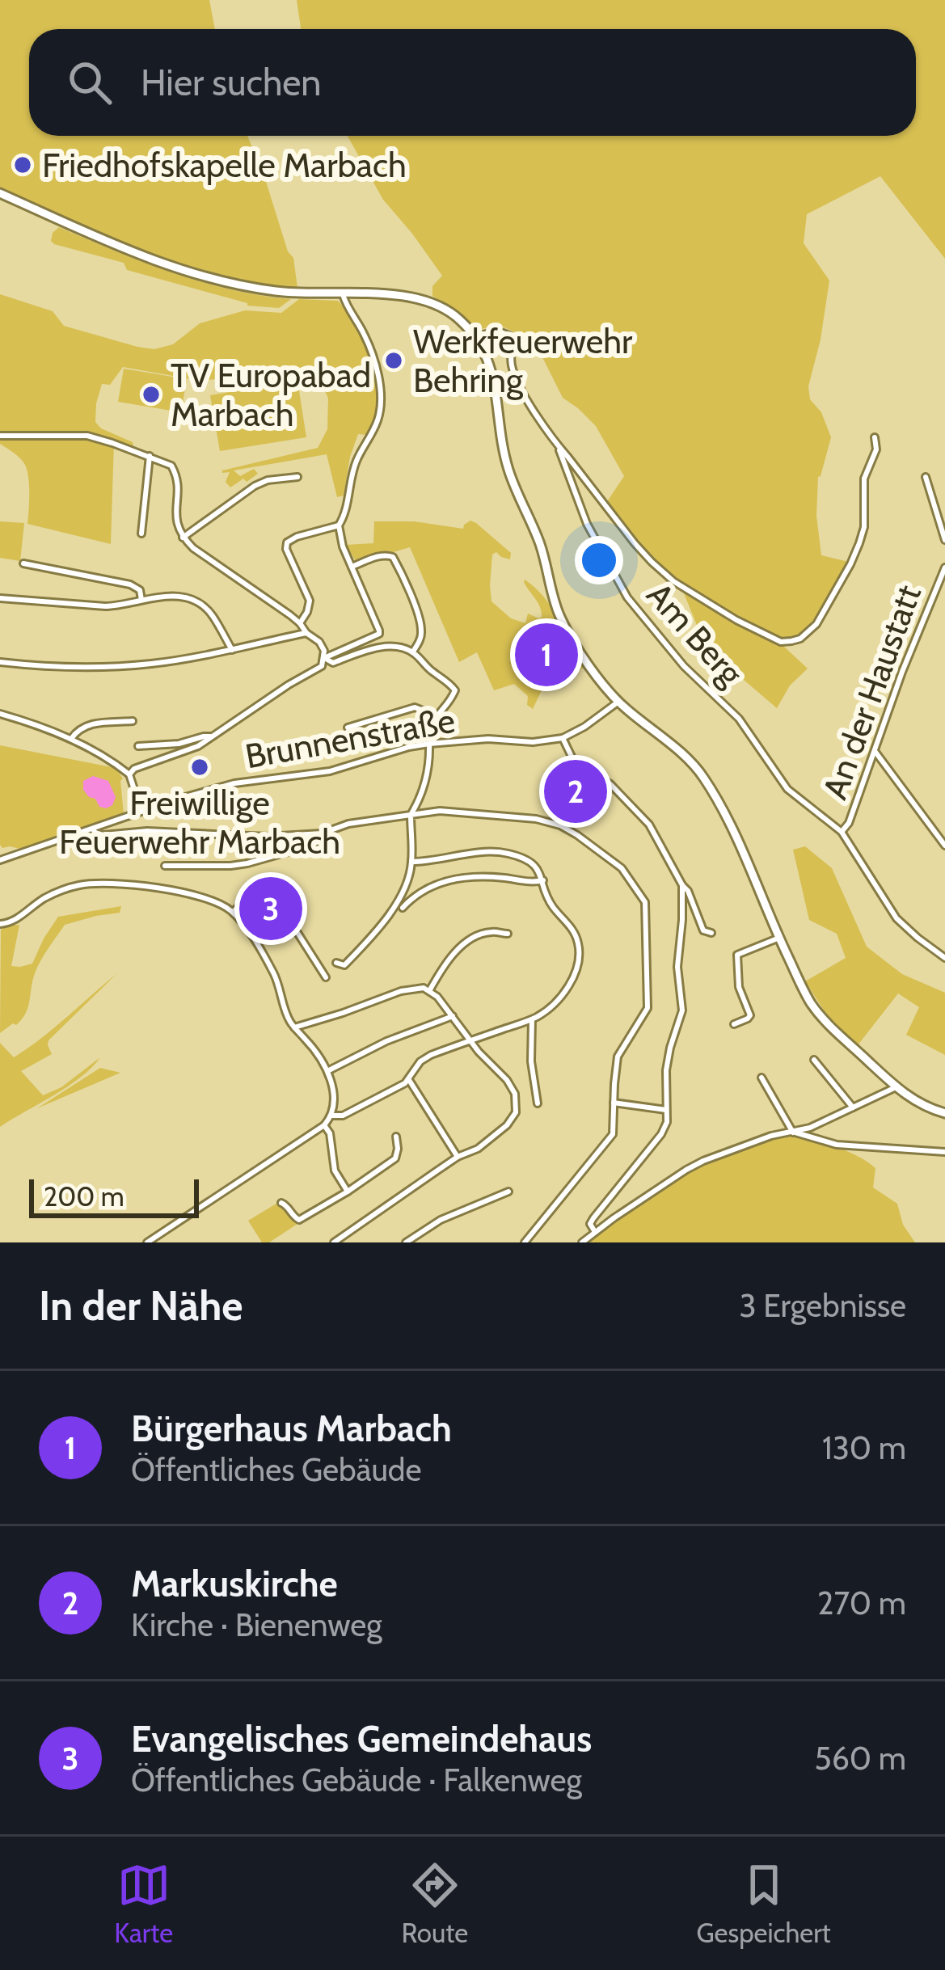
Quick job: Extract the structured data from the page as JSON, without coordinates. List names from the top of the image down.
{
  "streets": {
    "street": ["Am Berg", "An der Haustatt", "Brunnenstraße"]
  },
  "crossings": [
    ["Am Berg", "An der Haustatt"]
  ],
  "places": [
    "Friedhofskapelle Marbach",
    "Werkfeuerwehr Behring",
    "TV Europabad Marbach",
    "Freiwillige Feuerwehr Marbach"
  ],
  "scale_bar": "200 m",
  "page": {
    "search": "Hier suchen",
    "pins": ["1", "2", "3"],
    "scale": "200 m",
    "heading": ["In der Nähe", "3 Ergebnisse"],
    "list": [
      {
        "mark": "1",
        "name": "Bürgerhaus Marbach",
        "note": "Öffentliches Gebäude",
        "value": "130 m"
      },
      {
        "mark": "2",
        "name": "Markuskirche",
        "note": "Kirche · Bienenweg",
        "value": "270 m"
      },
      {
        "mark": "3",
        "name": "Evangelisches Gemeindehaus",
        "note": "Öffentliches Gebäude · Falkenweg",
        "value": "560 m"
      }
    ],
    "nav": ["Karte", "Route", "Gespeichert"]
  }
}
